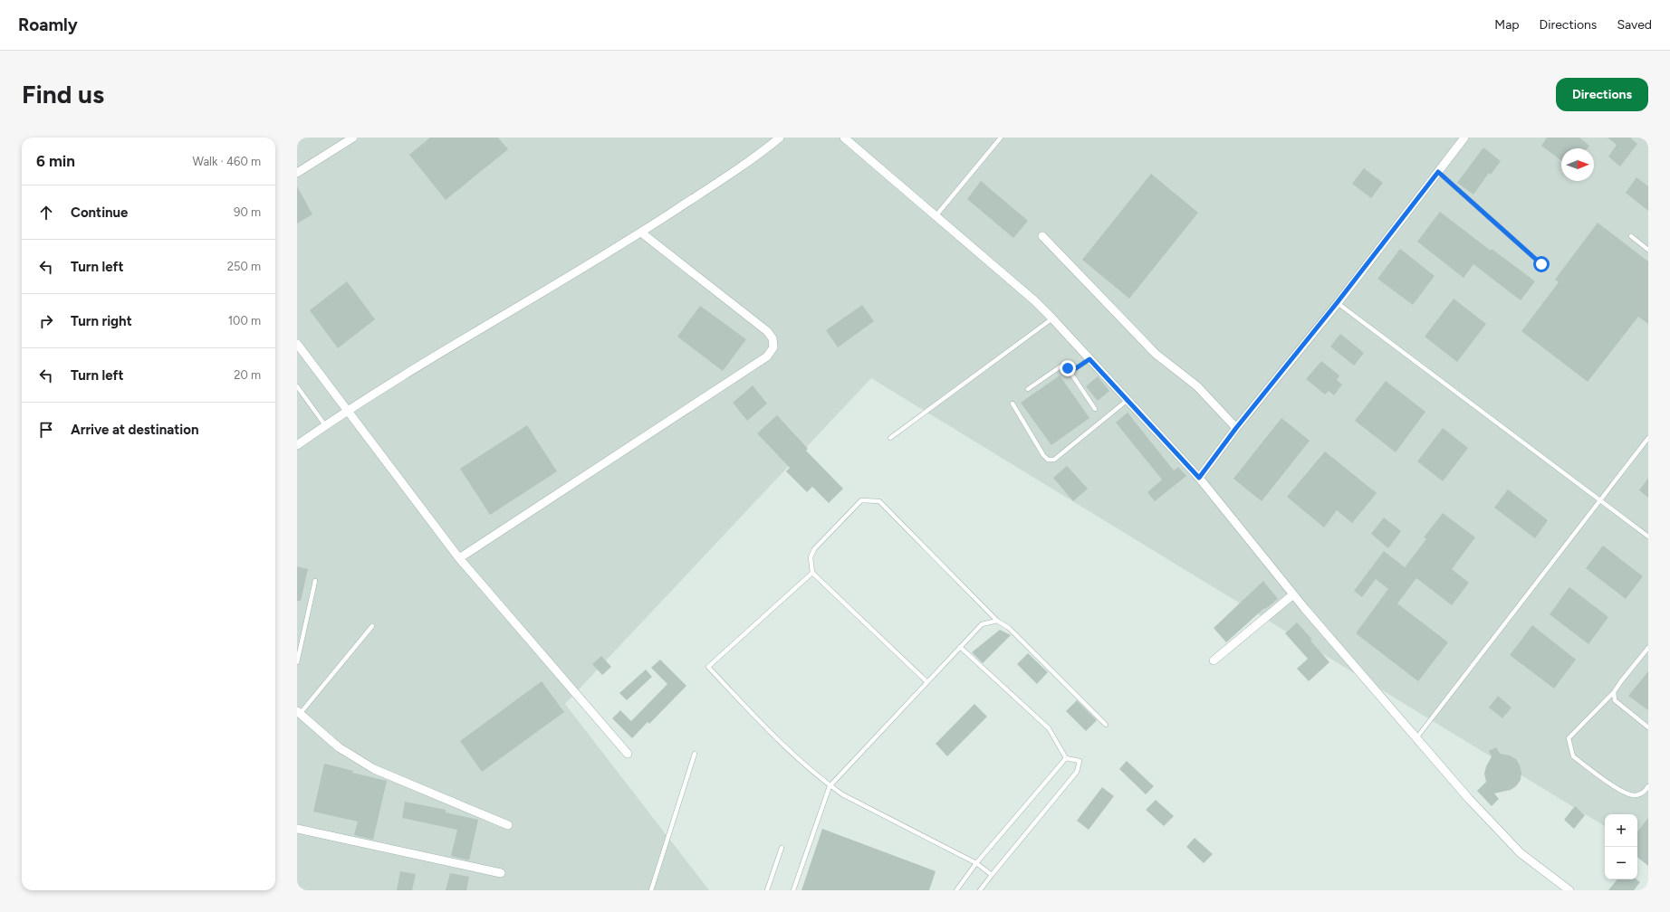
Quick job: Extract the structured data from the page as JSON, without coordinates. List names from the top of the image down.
{
  "north": "right",
  "page": {
    "header": "Roamly",
    "nav": ["Map", "Directions", "Saved"],
    "buttons": "Directions",
    "title": "Find us",
    "heading": ["6 min", "Walk · 460 m"],
    "list": [
      ["Continue", "90 m"],
      ["Turn left", "250 m"],
      ["Turn right", "100 m"],
      ["Turn left", "20 m"],
      "Arrive at destination"
    ],
    "map_buttons": ["+", "−"]
  }
}
